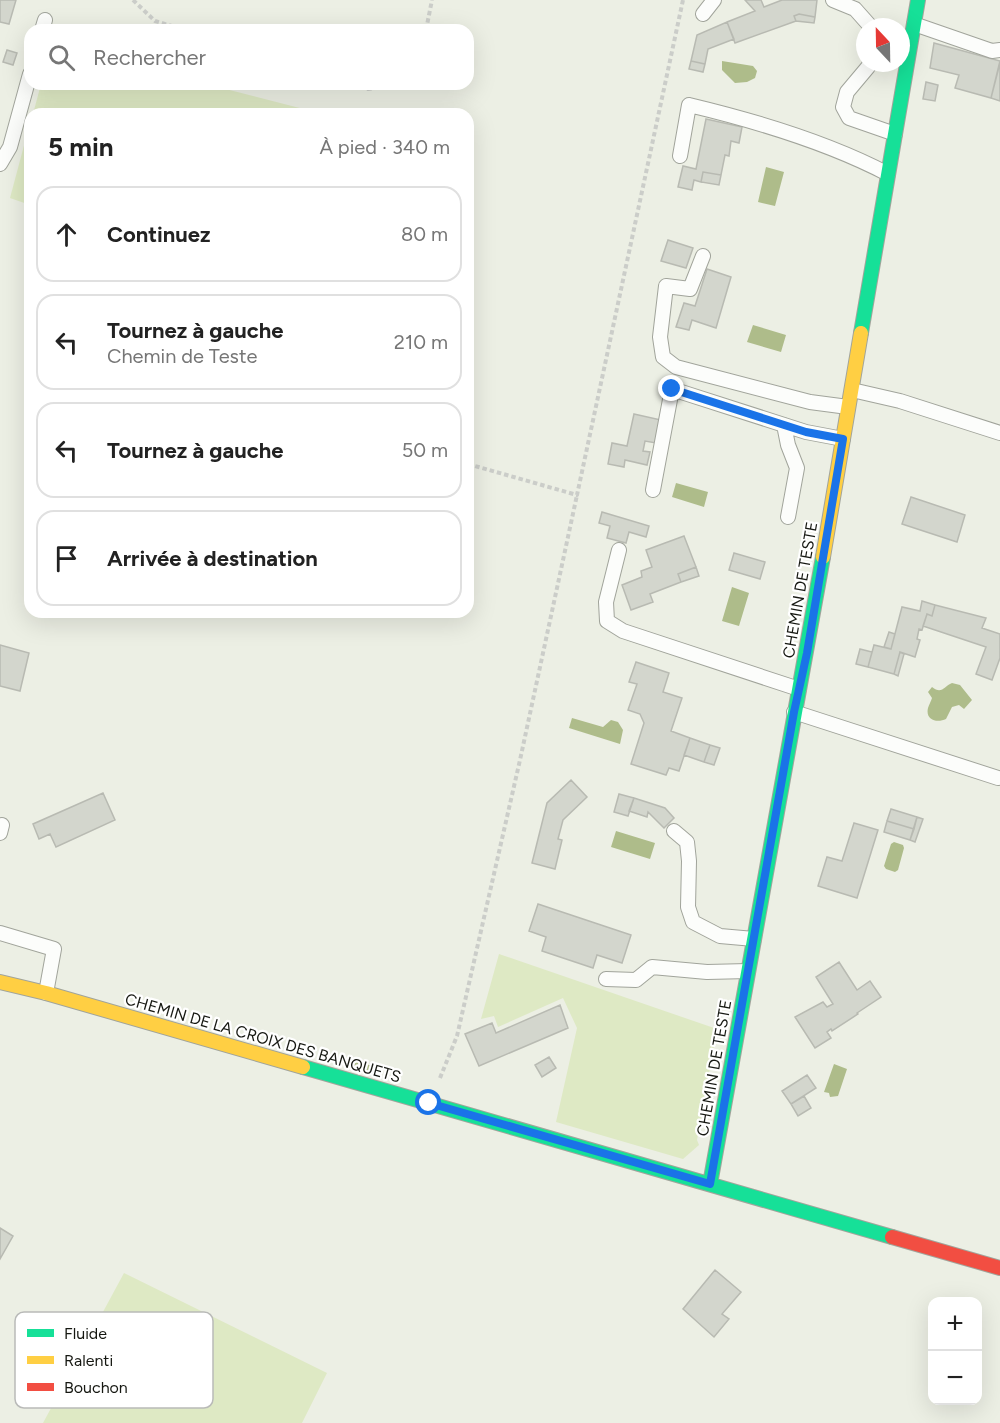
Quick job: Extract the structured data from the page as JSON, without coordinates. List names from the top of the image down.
{
  "streets": {
    "street": ["CHEMIN DE TESTE", "CHEMIN DE LA CROIX DES BANQUETS"]
  },
  "crossings": [
    ["CHEMIN DE TESTE", "CHEMIN DE LA CROIX DES BANQUETS"]
  ],
  "legend": ["Fluide", "Ralenti", "Bouchon"],
  "north": "top",
  "page": {
    "search": "Rechercher",
    "heading": ["5 min", "À pied · 340 m"],
    "list": [
      ["Continuez", "80 m"],
      ["Tournez à gauche", "Chemin de Teste", "210 m"],
      ["Tournez à gauche", "50 m"],
      "Arrivée à destination"
    ],
    "map_buttons": ["+", "−"]
  }
}
